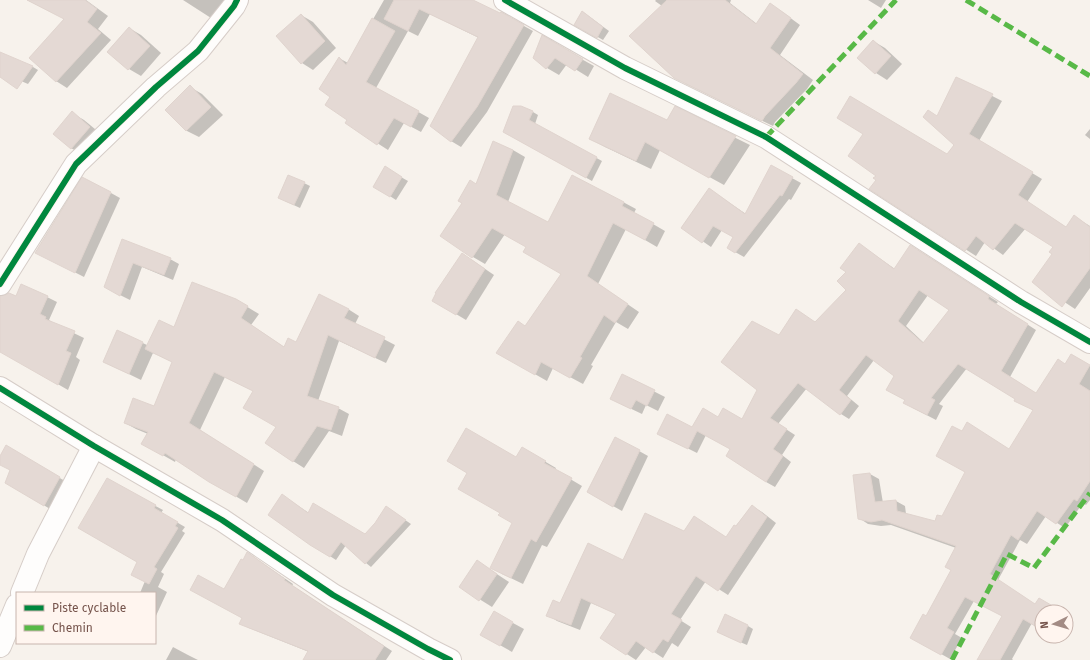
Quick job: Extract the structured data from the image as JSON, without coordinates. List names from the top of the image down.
{
  "legend": ["Piste cyclable", "Chemin"],
  "north": "left"
}
